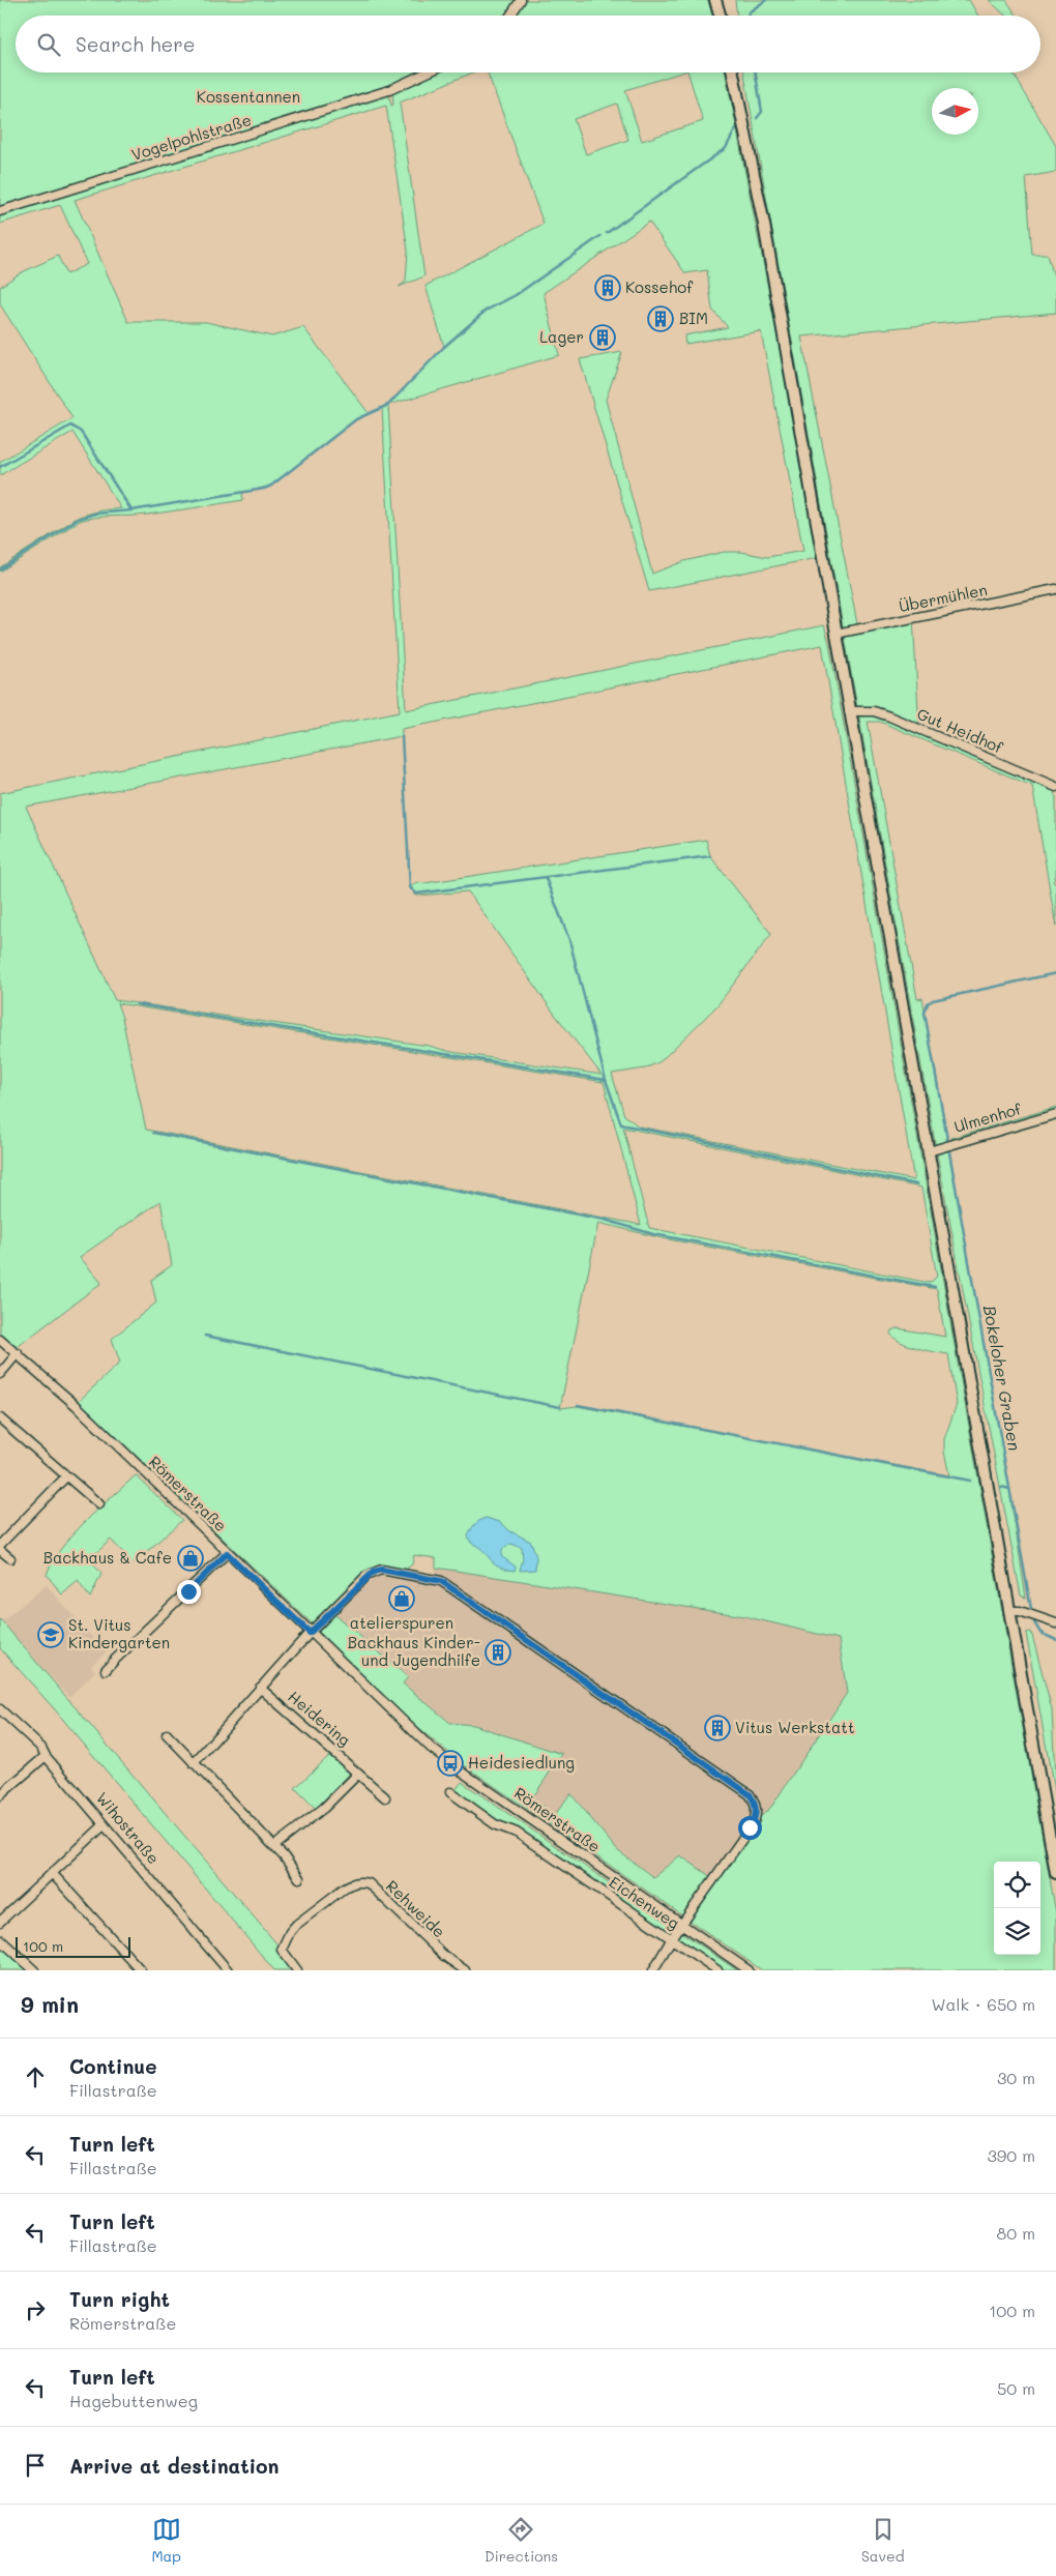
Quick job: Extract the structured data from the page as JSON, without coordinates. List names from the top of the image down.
{
  "streets": {
    "street": [
      "Vogelpohlstraße",
      "Übermühlen",
      "Gut Heidhof",
      "Ulmenhof",
      "Römerstraße",
      "Heidering",
      "Wihostraße",
      "Eichenweg",
      "Rehweide"
    ]
  },
  "water": ["Bokeloher Graben"],
  "parks": ["Kossentannen"],
  "places": {
    "building": [
      "Kossehof",
      "BIM",
      "Lager",
      "Backhaus Kinder- und Jugendhilfe",
      "Vitus Werkstatt"
    ],
    "shop": ["Backhaus & Cafe", "atelierspuren"],
    "school or university": ["St. Vitus Kindergarten"],
    "bus stop": ["Heidesiedlung"]
  },
  "scale_bar": "100 m",
  "north": "right",
  "page": {
    "search": "Search here",
    "scale": "100 m",
    "heading": ["9 min", "Walk · 650 m"],
    "list": [
      ["Continue", "Fillastraße", "30 m"],
      ["Turn left", "Fillastraße", "390 m"],
      ["Turn left", "Fillastraße", "80 m"],
      ["Turn right", "Römerstraße", "100 m"],
      ["Turn left", "Hagebuttenweg", "50 m"],
      "Arrive at destination"
    ],
    "nav": ["Map", "Directions", "Saved"]
  }
}
